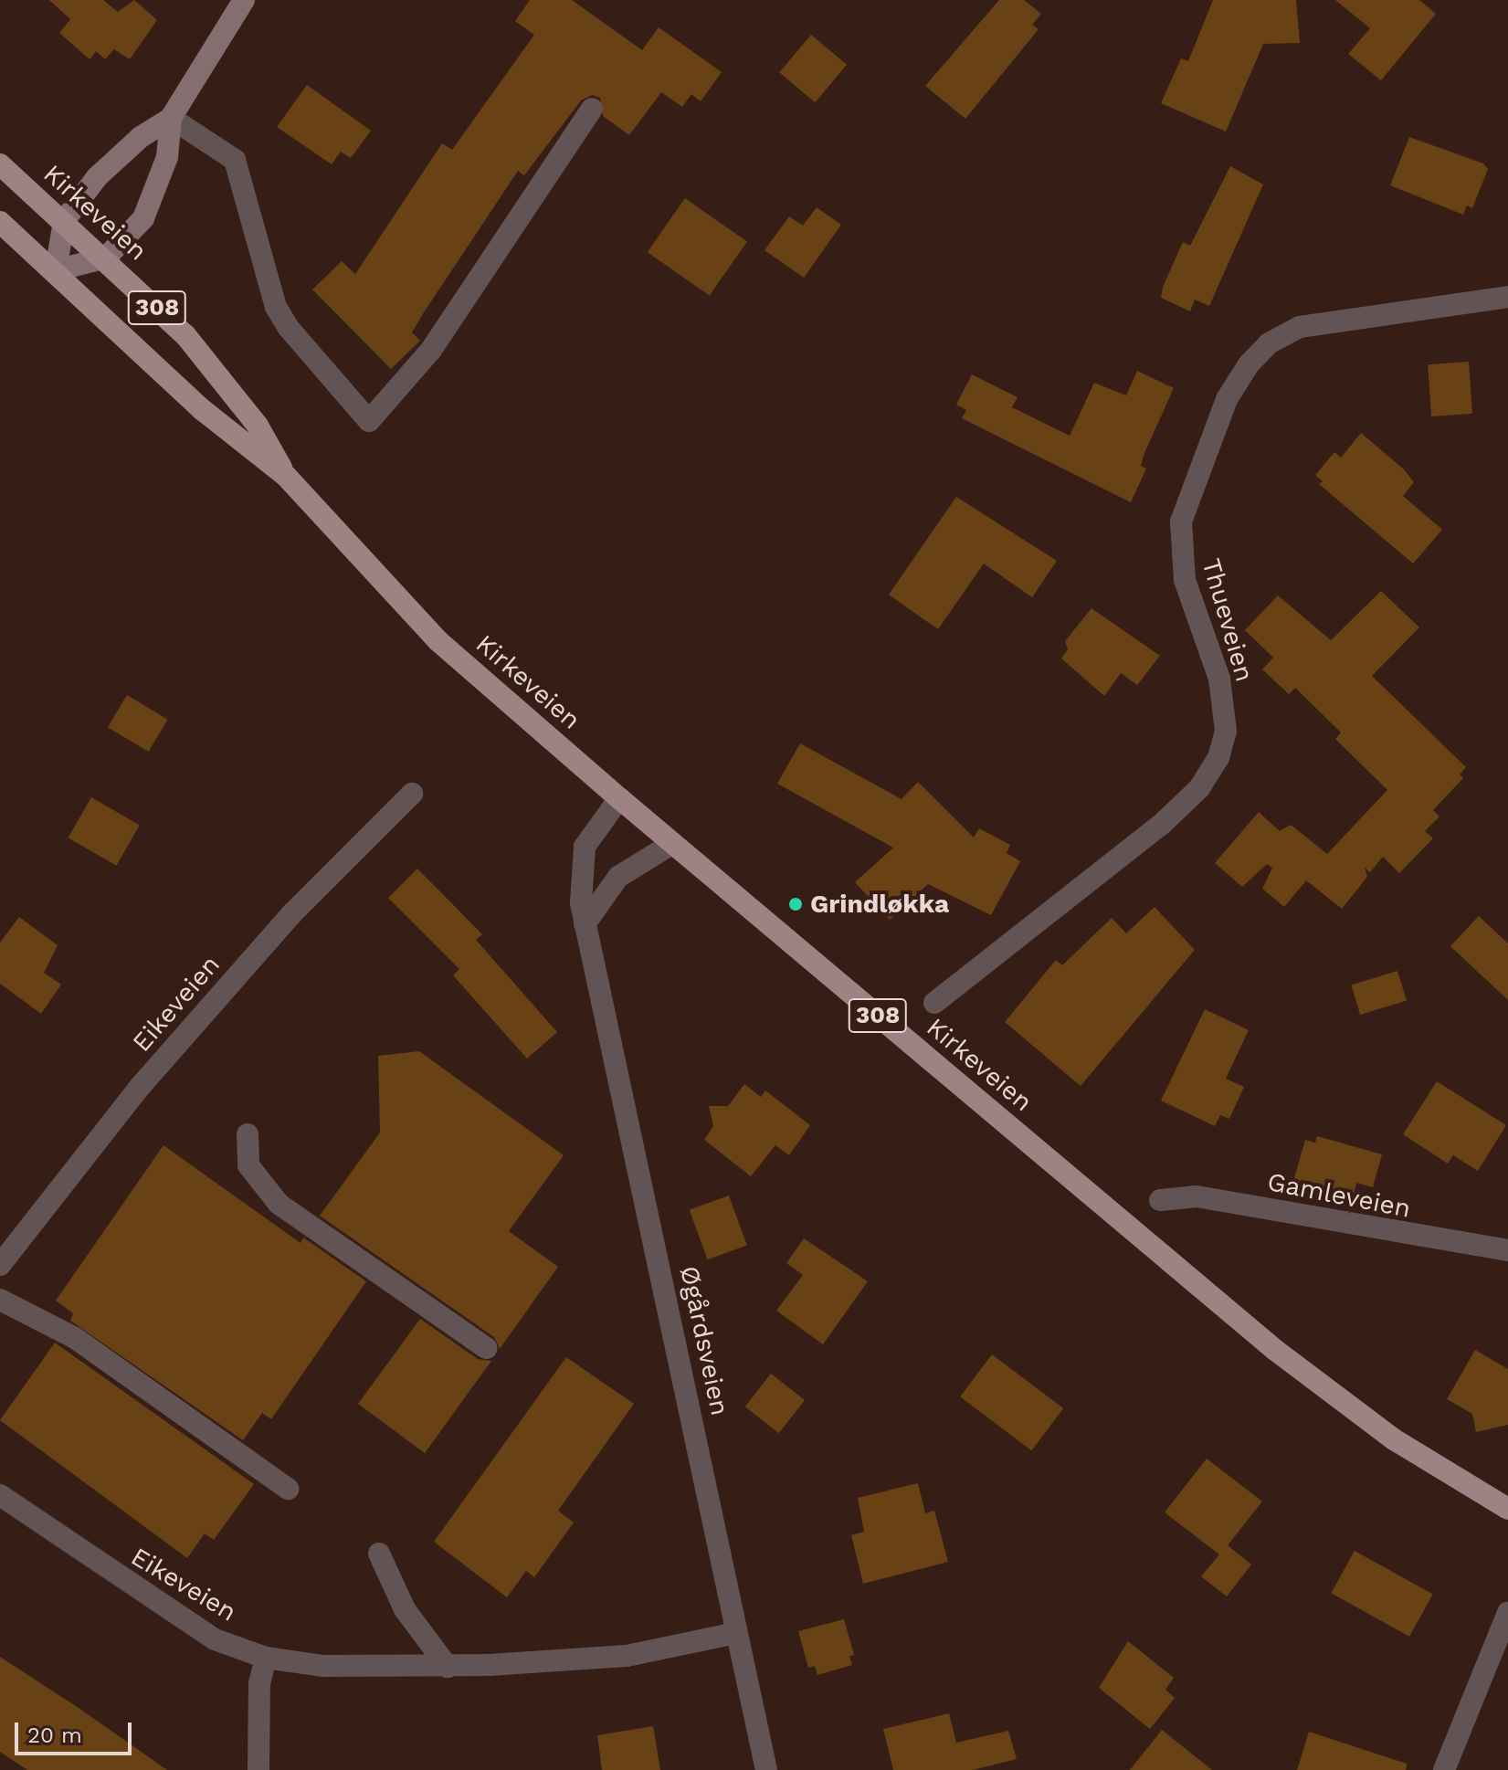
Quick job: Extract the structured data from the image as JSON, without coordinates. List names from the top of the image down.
{
  "streets": {
    "main road": ["Kirkeveien", "308"],
    "street": [
      "Thueveien",
      "Eikeveien",
      "Gamleveien",
      "Øgårdsveien"
    ]
  },
  "crossings": [
    ["Kirkeveien", "Øgårdsveien"],
    ["Eikeveien", "Øgårdsveien"]
  ],
  "places": ["Grindløkka"],
  "scale_bar": "20 m"
}
